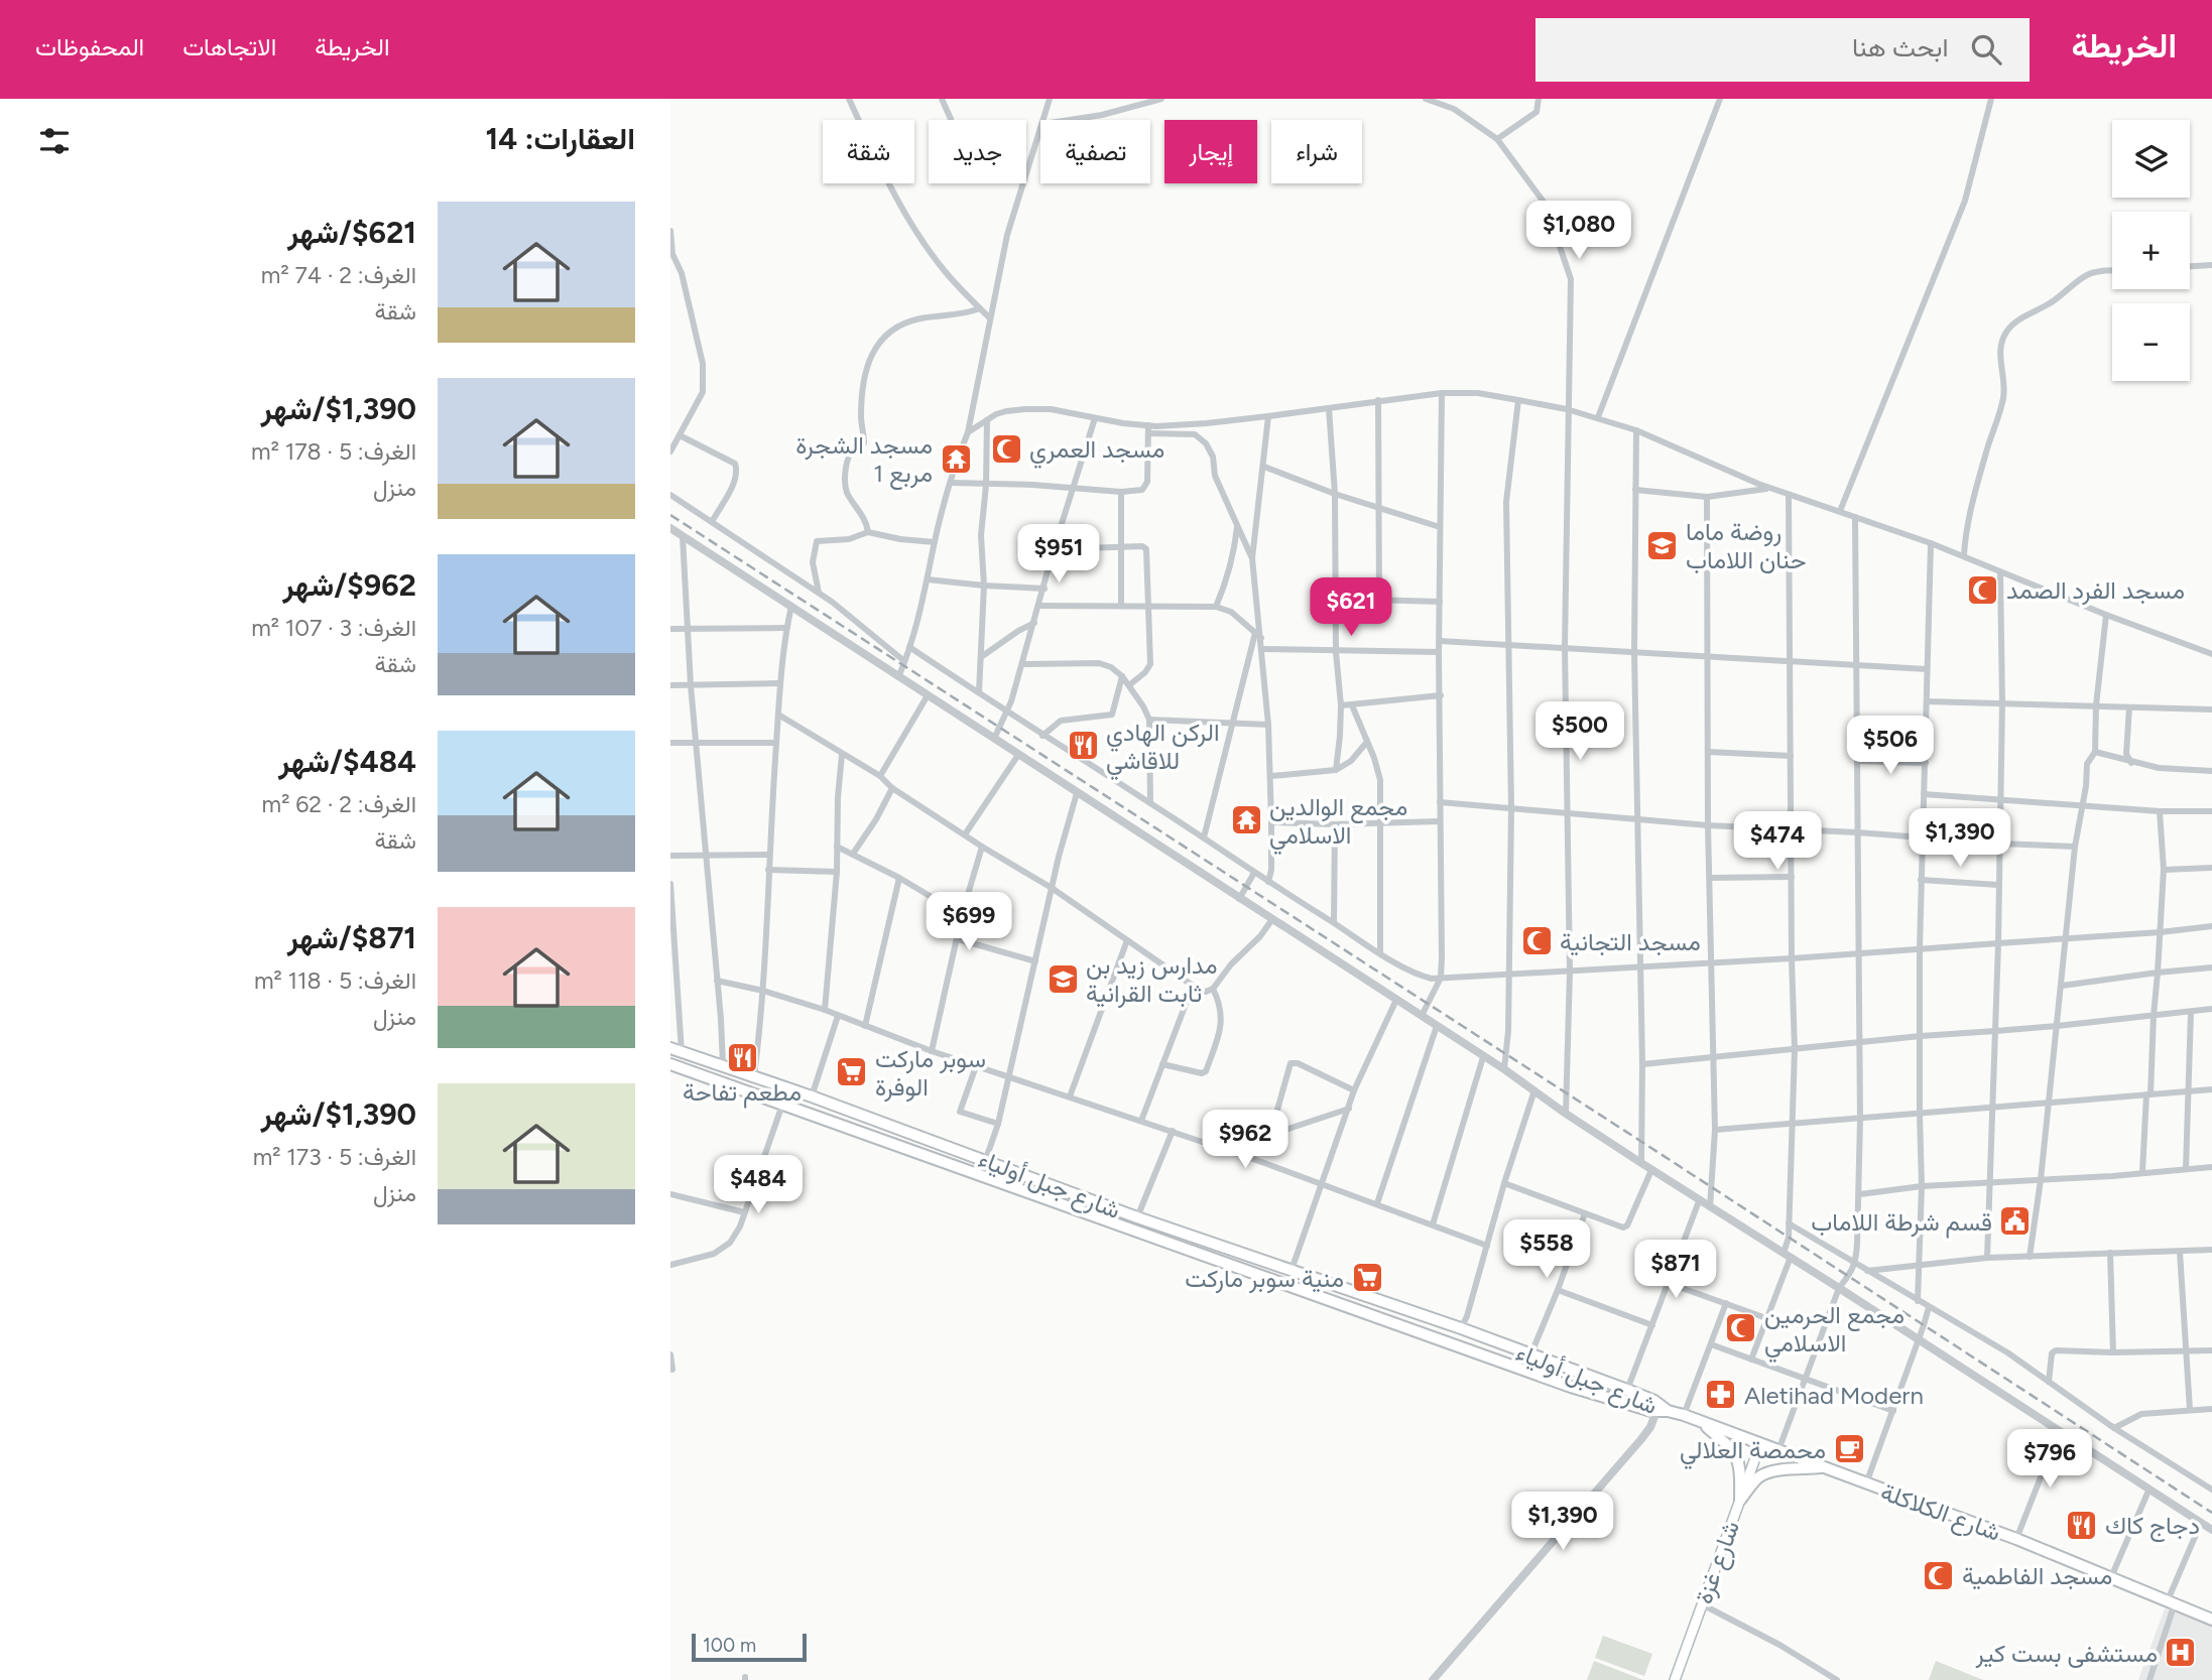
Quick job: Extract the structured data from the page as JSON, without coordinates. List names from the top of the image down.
{
  "streets": {
    "main road": ["شارع جبل أولياء", "شارع الكلاكلة", "شارع غزة"]
  },
  "crossings": [
    ["شارع جبل أولياء", "شارع الكلاكلة"],
    ["شارع الكلاكلة", "شارع غزة"]
  ],
  "places": {
    "mosque": [
      "مسجد العمري",
      "مسجد الفرد الصمد",
      "مسجد التجانية",
      "مجمع الحرمين الاسلامي",
      "مسجد الفاطمية"
    ],
    "temple": ["مسجد الشجرة مربع 1", "مجمع الوالدين الاسلامي"],
    "school or university": ["روضة ماما حنان اللاماب", "مدارس زيد بن ثابت القرانية"],
    "restaurant": ["الركن الهادي للاقاشي", "مطعم تفاحة", "دجاج كاك"],
    "supermarket": ["سوبر ماركت الوفرة", "منية سوبر ماركت"],
    "public building": ["قسم شرطة اللاماب"],
    "pharmacy": ["Aletihad Modern"],
    "cafe": ["محمصة العلالي"],
    "hospital": ["مستشفى بست كير"]
  },
  "scale_bar": "100 m",
  "page": {
    "header": "الخريطة",
    "search": "ابحث هنا",
    "nav": ["الخريطة", "الاتجاهات", "المحفوظات"],
    "heading": "العقارات: 14",
    "map_buttons": ["+", "−"],
    "chip": [
      "شراء",
      "إيجار",
      "تصفية",
      "جديد",
      "شقة"
    ],
    "list": [
      {
        "name": "$621/شهر",
        "note": "الغرف: 2 · 74 m² · شقة"
      },
      {
        "name": "$1,390/شهر",
        "note": "الغرف: 5 · 178 m² · منزل"
      },
      {
        "name": "$962/شهر",
        "note": "الغرف: 3 · 107 m² · شقة"
      },
      {
        "name": "$484/شهر",
        "note": "الغرف: 2 · 62 m² · شقة"
      },
      {
        "name": "$871/شهر",
        "note": "الغرف: 5 · 118 m² · منزل"
      },
      {
        "name": "$1,390/شهر",
        "note": "الغرف: 5 · 173 m² · منزل"
      }
    ],
    "price": [
      "$1,080",
      "$951",
      "$621",
      "$500",
      "$506",
      "$1,390",
      "$474",
      "$699",
      "$962",
      "$484",
      "$558",
      "$871",
      "$796",
      "$1,390"
    ],
    "scale": "100 m"
  }
}
